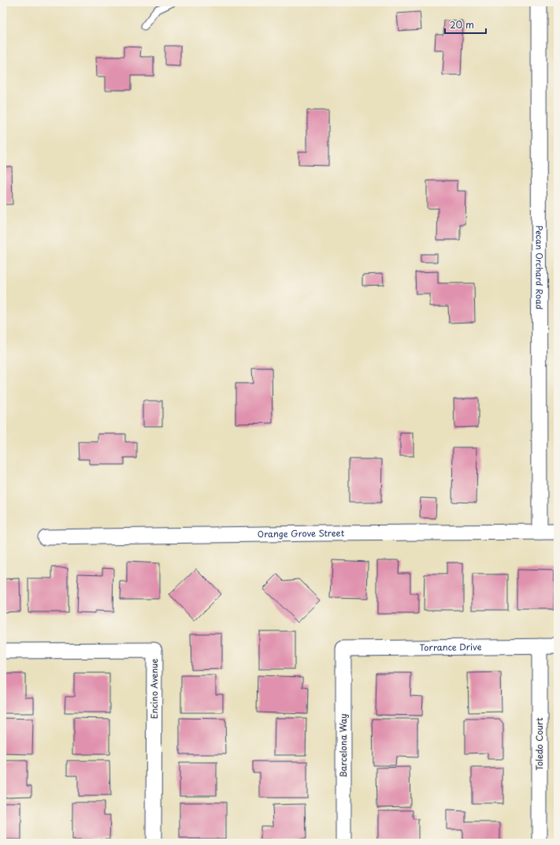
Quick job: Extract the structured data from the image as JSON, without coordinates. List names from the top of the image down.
{
  "streets": {
    "street": [
      "Pecan Orchard Road",
      "Orange Grove Street",
      "Torrance Drive",
      "Encino Avenue",
      "Toledo Court",
      "Barcelona Way"
    ]
  },
  "crossings": [
    ["Pecan Orchard Road", "Orange Grove Street"],
    ["Torrance Drive", "Toledo Court"],
    ["Torrance Drive", "Barcelona Way"]
  ],
  "scale_bar": "20 m"
}
